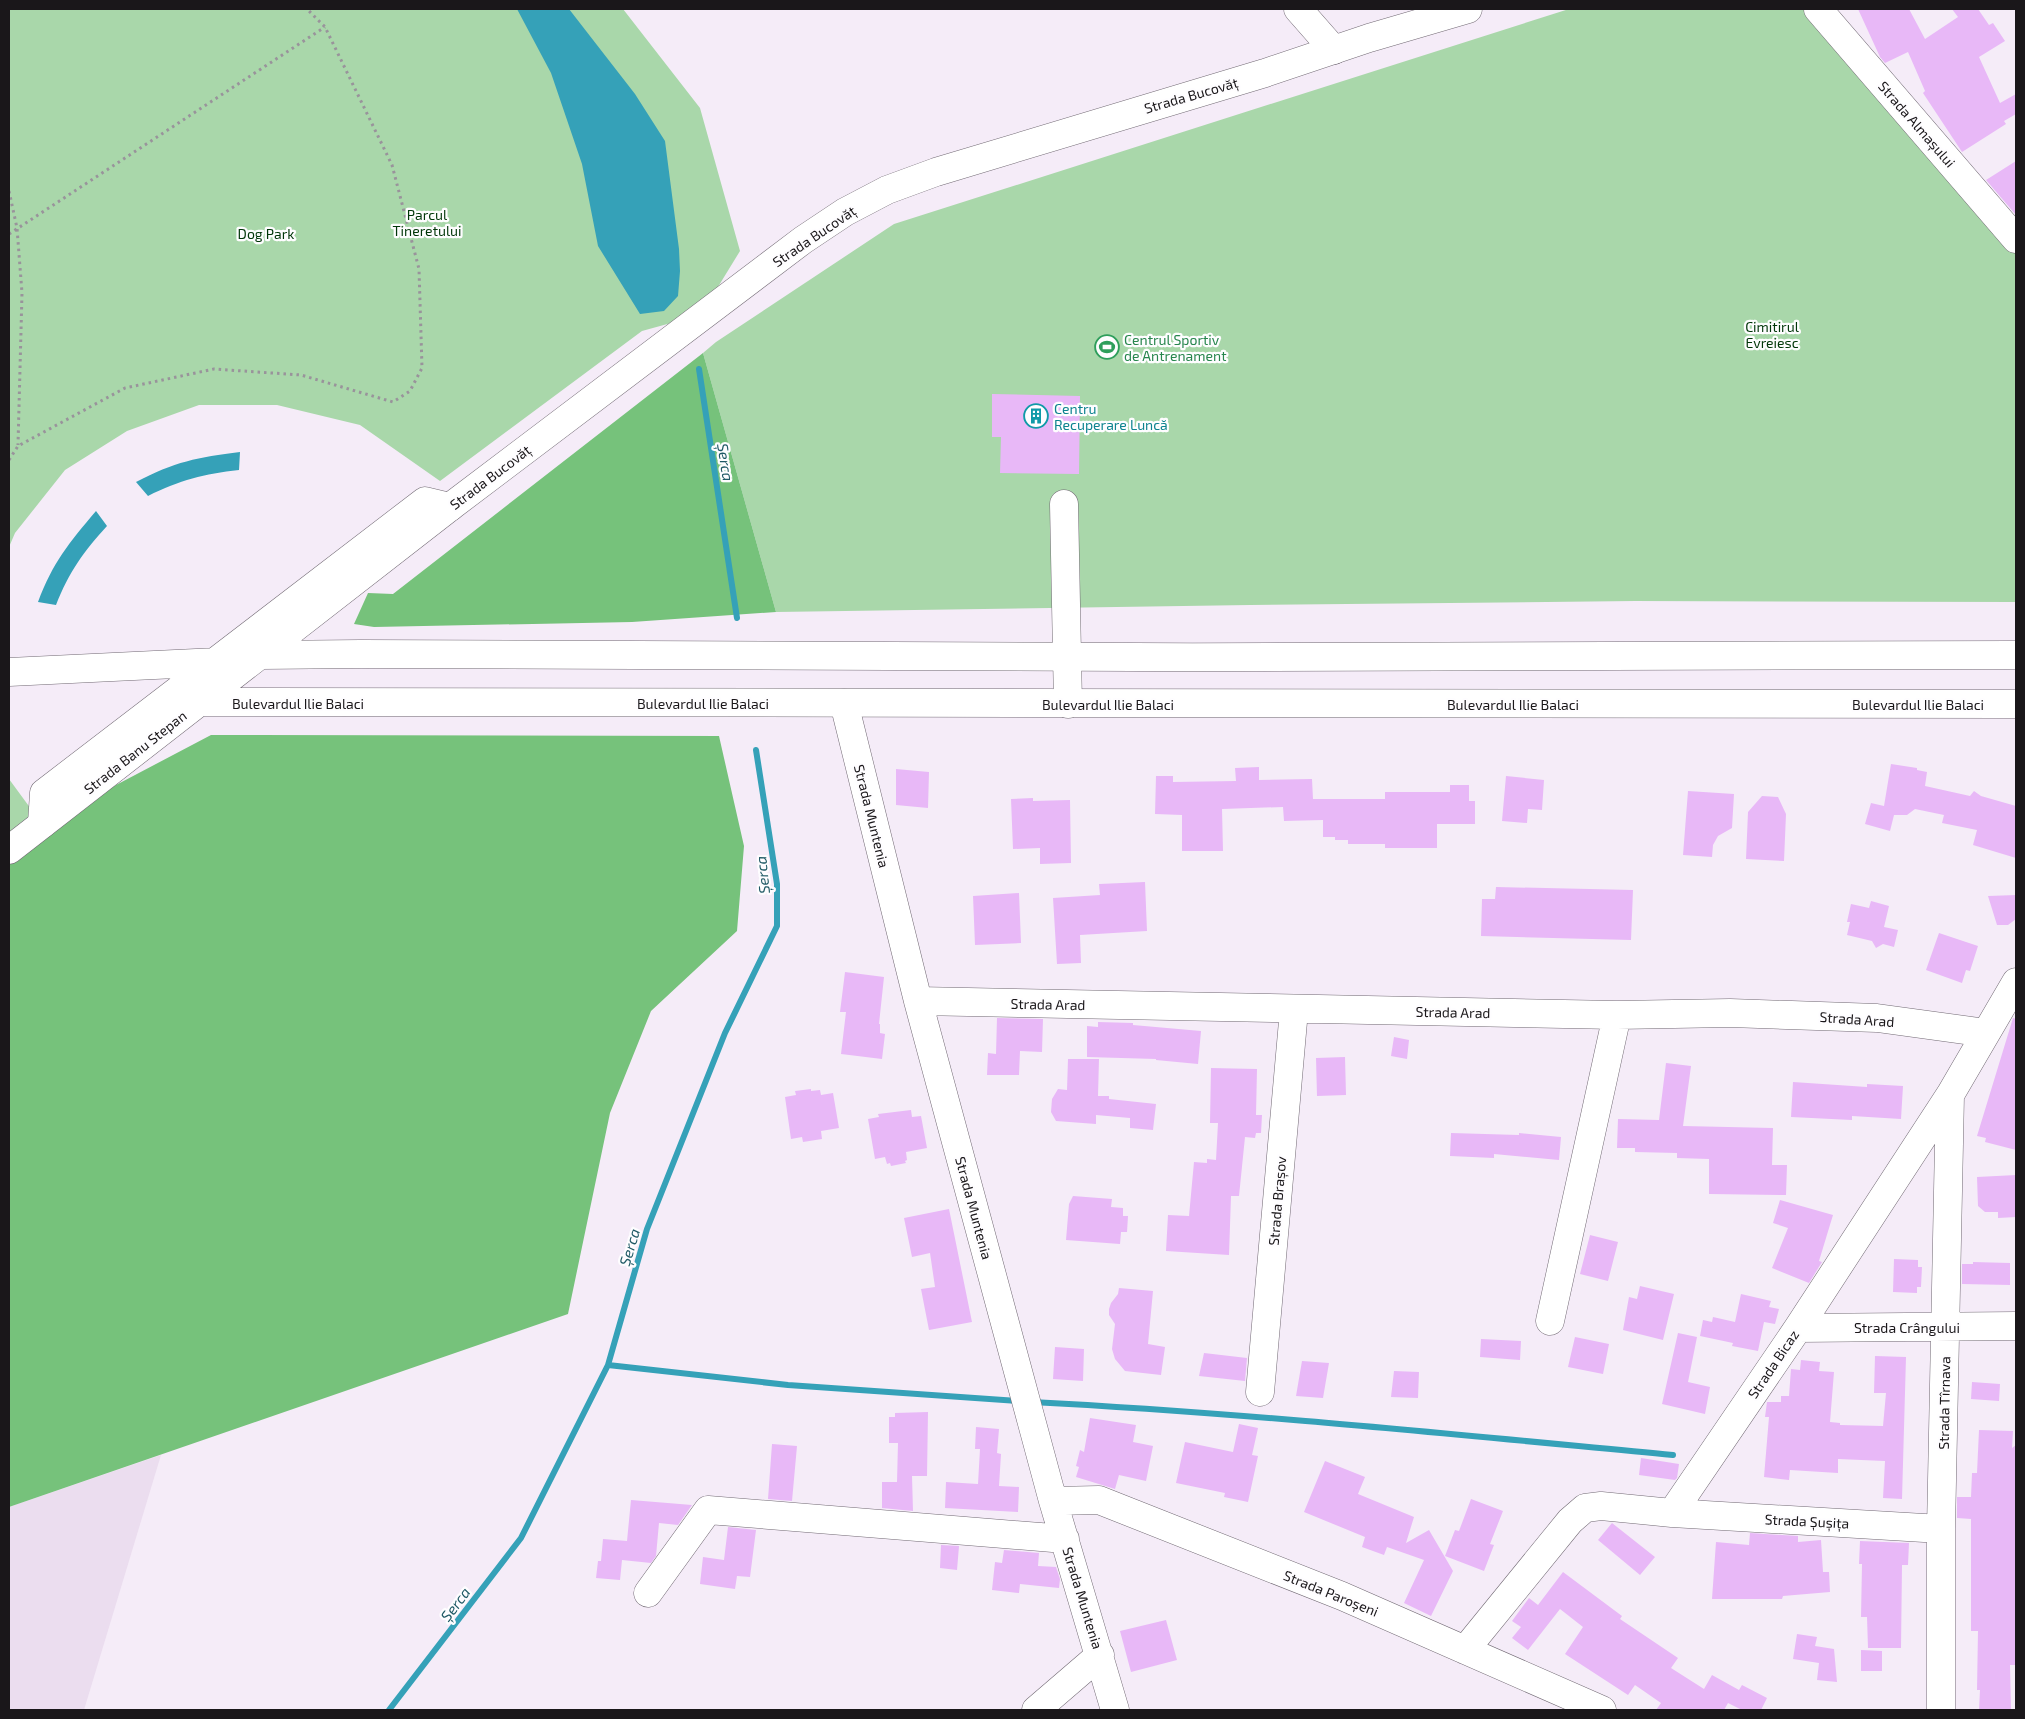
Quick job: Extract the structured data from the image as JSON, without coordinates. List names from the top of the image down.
{
  "streets": {
    "street": [
      "Strada Bucovăț",
      "Strada Almașului",
      "Bulevardul Ilie Balaci",
      "Strada Banu Stepan",
      "Strada Muntenia",
      "Strada Arad",
      "Strada Brașov",
      "Strada Crângului",
      "Strada Bicaz",
      "Strada Tîrnava",
      "Strada Șușița",
      "Strada Paroșeni"
    ]
  },
  "crossings": [
    ["Strada Bucovăț", "Strada Banu Stepan"],
    ["Bulevardul Ilie Balaci", "Strada Banu Stepan"],
    ["Bulevardul Ilie Balaci", "Strada Muntenia"],
    ["Strada Muntenia", "Strada Arad"],
    ["Strada Muntenia", "Strada Paroșeni"],
    ["Strada Arad", "Strada Brașov"],
    ["Strada Arad", "Strada Bicaz"],
    ["Strada Crângului", "Strada Bicaz"],
    ["Strada Crângului", "Strada Tîrnava"],
    ["Strada Bicaz", "Strada Tîrnava"],
    ["Strada Bicaz", "Strada Șușița"],
    ["Strada Tîrnava", "Strada Șușița"]
  ],
  "water": ["Șerca"],
  "parks": ["Parcul Tineretului", "Dog Park", "Cimitirul Evreiesc"],
  "places": {
    "sports": ["Centrul Sportiv de Antrenament"],
    "building": ["Centru Recuperare Luncă"]
  }
}
